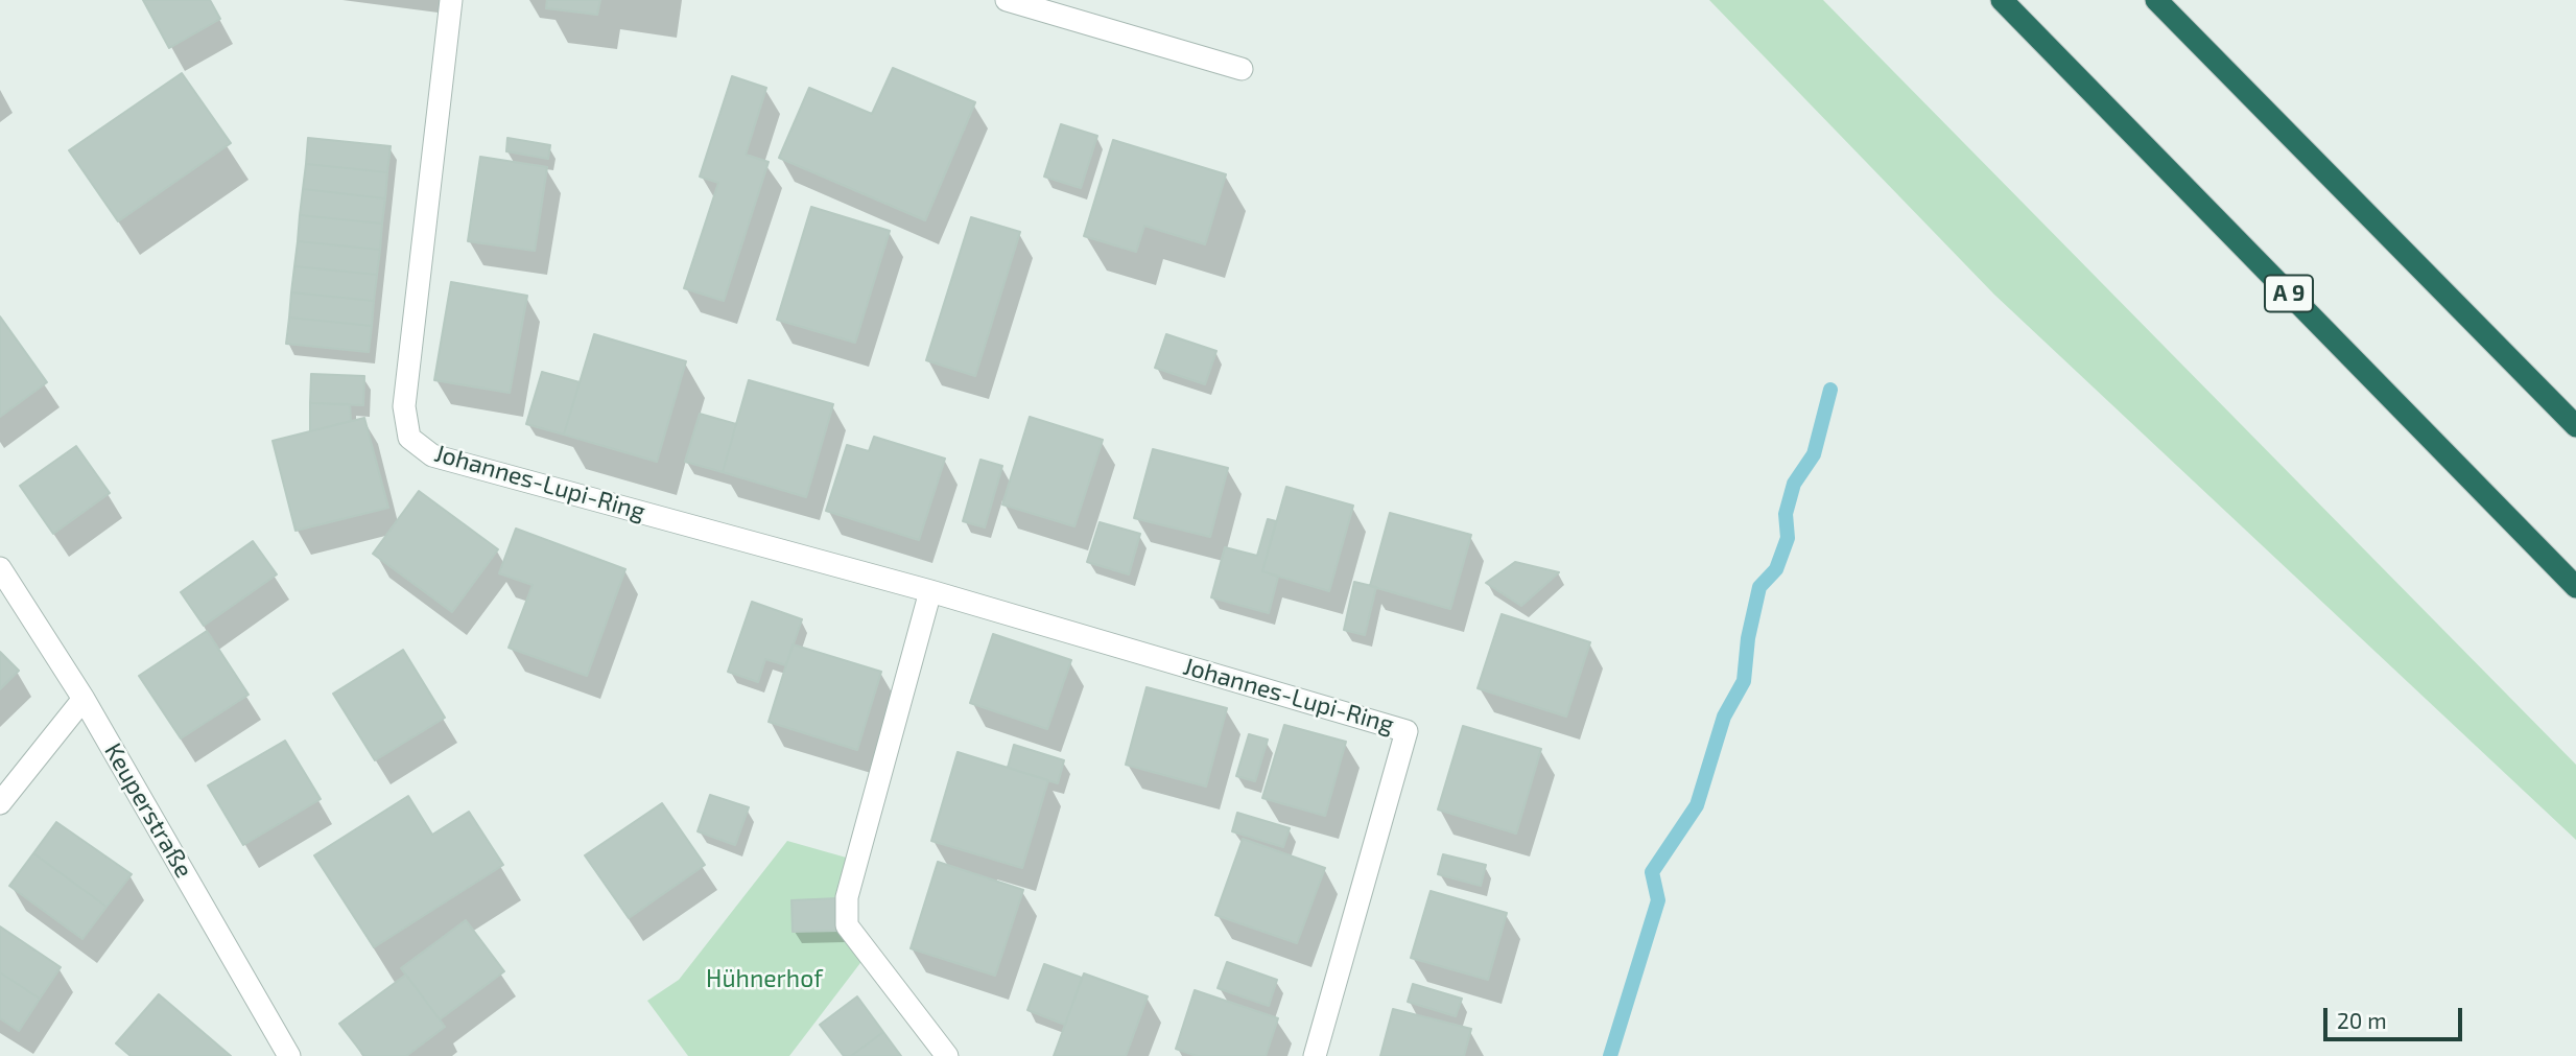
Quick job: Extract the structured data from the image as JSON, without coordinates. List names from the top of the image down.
{
  "streets": {
    "highway": ["A 9"],
    "street": ["Johannes-Lupi-Ring", "Keuperstraße"]
  },
  "parks": ["Hühnerhof"],
  "scale_bar": "20 m"
}
